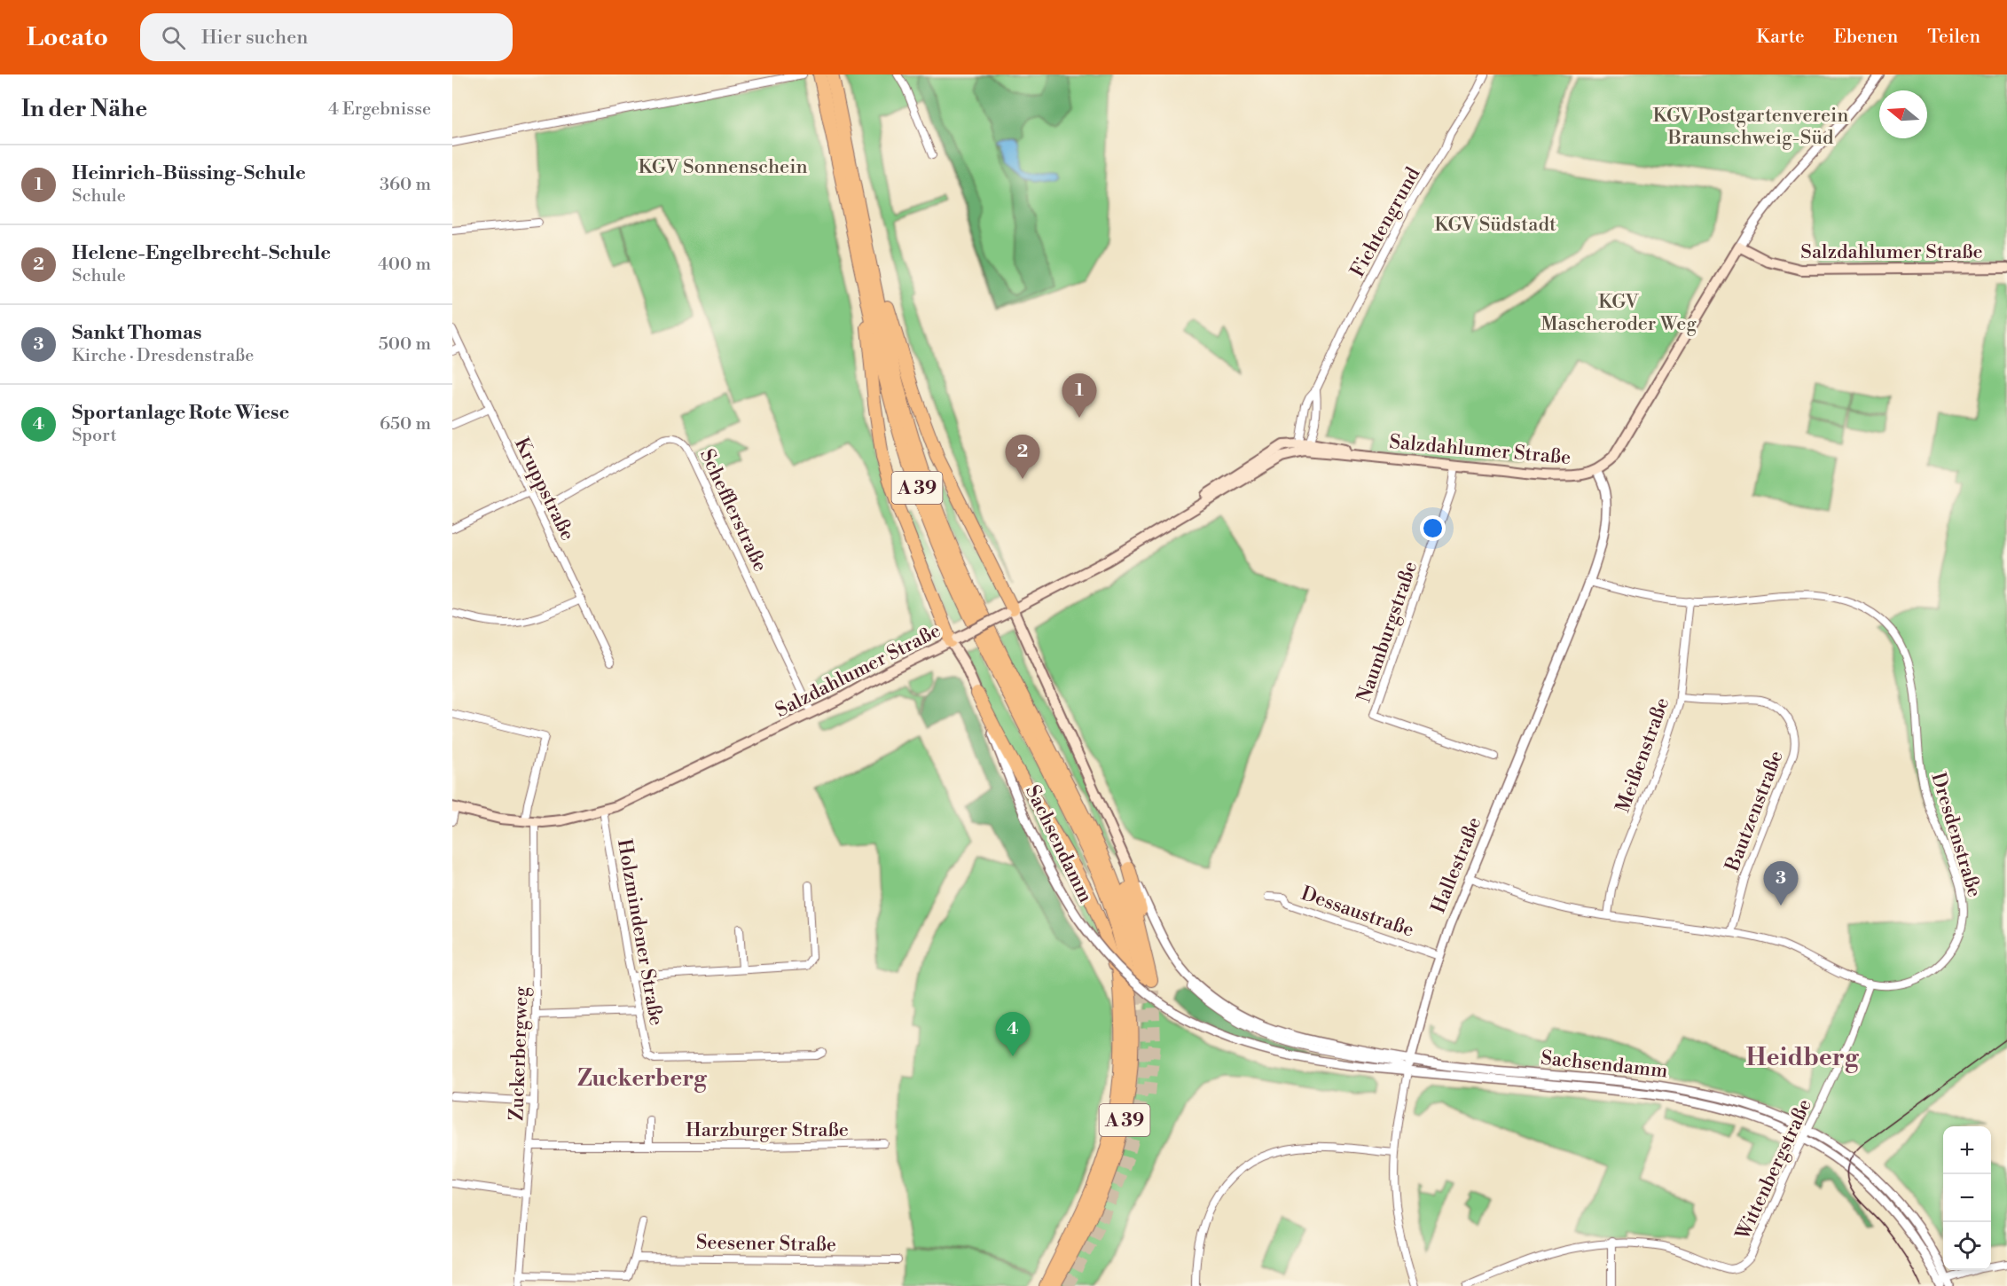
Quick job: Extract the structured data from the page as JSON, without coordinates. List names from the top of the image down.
{
  "streets": {
    "highway": ["A 39"],
    "main road": ["Salzdahlumer Straße", "Sachsendamm"],
    "street": [
      "Fichtengrund",
      "Kruppstraße",
      "Schefflerstraße",
      "Naumburgstraße",
      "Meißenstraße",
      "Bautzenstraße",
      "Dresdenstraße",
      "Hallestraße",
      "Dessaustraße",
      "Holzmindener Straße",
      "Zuckerbergweg",
      "Harzburger Straße",
      "Wittenbergstraße",
      "Seesener Straße"
    ]
  },
  "crossings": [
    ["Salzdahlumer Straße", "Schefflerstraße"],
    ["Salzdahlumer Straße", "Naumburgstraße"],
    ["Salzdahlumer Straße", "Sachsendamm"],
    ["Salzdahlumer Straße", "Hallestraße"],
    ["Salzdahlumer Straße", "Holzmindener Straße"],
    ["Salzdahlumer Straße", "Zuckerbergweg"],
    ["A 39", "Sachsendamm"],
    ["Kruppstraße", "Schefflerstraße"],
    ["Meißenstraße", "Bautzenstraße"],
    ["Meißenstraße", "Dresdenstraße"],
    ["Bautzenstraße", "Dresdenstraße"],
    ["Dresdenstraße", "Hallestraße"],
    ["Dresdenstraße", "Wittenbergstraße"],
    ["Sachsendamm", "Hallestraße"],
    ["Sachsendamm", "Wittenbergstraße"],
    ["Hallestraße", "Dessaustraße"],
    ["Zuckerbergweg", "Harzburger Straße"]
  ],
  "districts": ["Heidberg", "Zuckerberg"],
  "parks": [
    "KGV Postgartenverein Braunschweig-Süd",
    "KGV Sonnenschein",
    "KGV Südstadt",
    "KGV Mascheroder Weg"
  ],
  "north": "left",
  "page": {
    "header": "Locato",
    "search": "Hier suchen",
    "nav": ["Karte", "Ebenen", "Teilen"],
    "heading": ["In der Nähe", "4 Ergebnisse"],
    "list": [
      {
        "mark": "1",
        "name": "Heinrich-Büssing-Schule",
        "note": "Schule",
        "value": "360 m"
      },
      {
        "mark": "2",
        "name": "Helene-Engelbrecht-Schule",
        "note": "Schule",
        "value": "400 m"
      },
      {
        "mark": "3",
        "name": "Sankt Thomas",
        "note": "Kirche · Dresdenstraße",
        "value": "500 m"
      },
      {
        "mark": "4",
        "name": "Sportanlage Rote Wiese",
        "note": "Sport",
        "value": "650 m"
      }
    ],
    "pins": [
      "1",
      "2",
      "3",
      "4"
    ],
    "map_buttons": ["+", "−"]
  }
}
